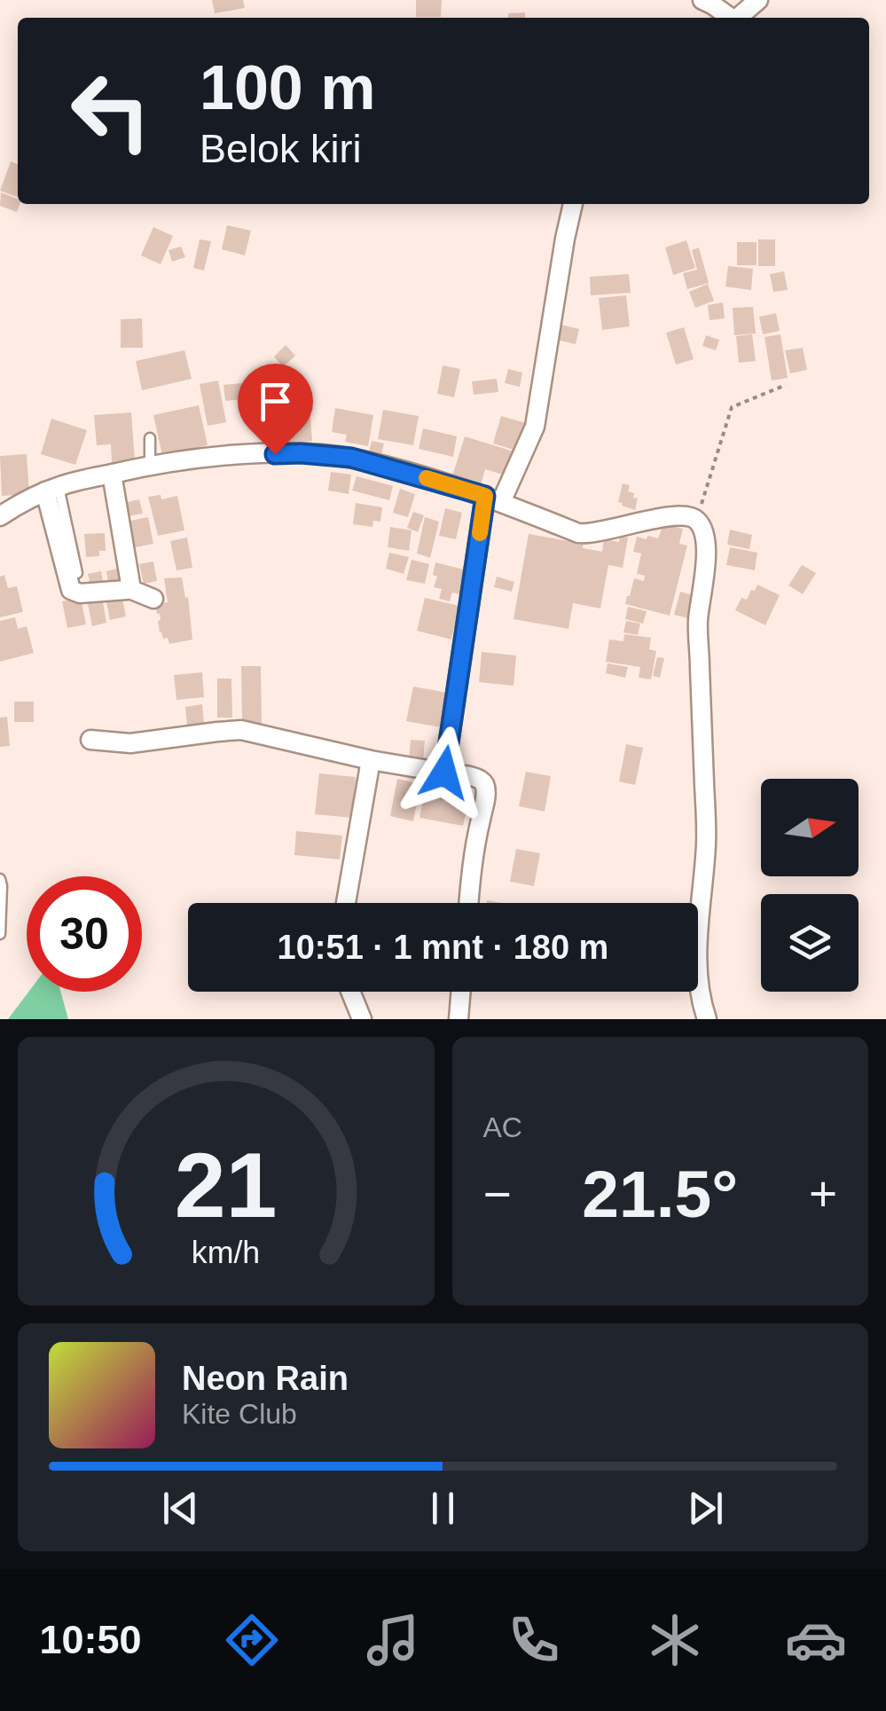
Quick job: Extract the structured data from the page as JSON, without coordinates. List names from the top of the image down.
{
  "north": "right",
  "page": {
    "turn": ["100 m", "Belok kiri"],
    "limit": "30",
    "trip": "10:51 · 1 mnt · 180 m",
    "tile": "AC",
    "heat": ["−", "21.5°", "+"],
    "song": ["Neon Rain", "Kite Club"],
    "tabs": "10:50",
    "gauge": ["21", "km/h"]
  }
}
